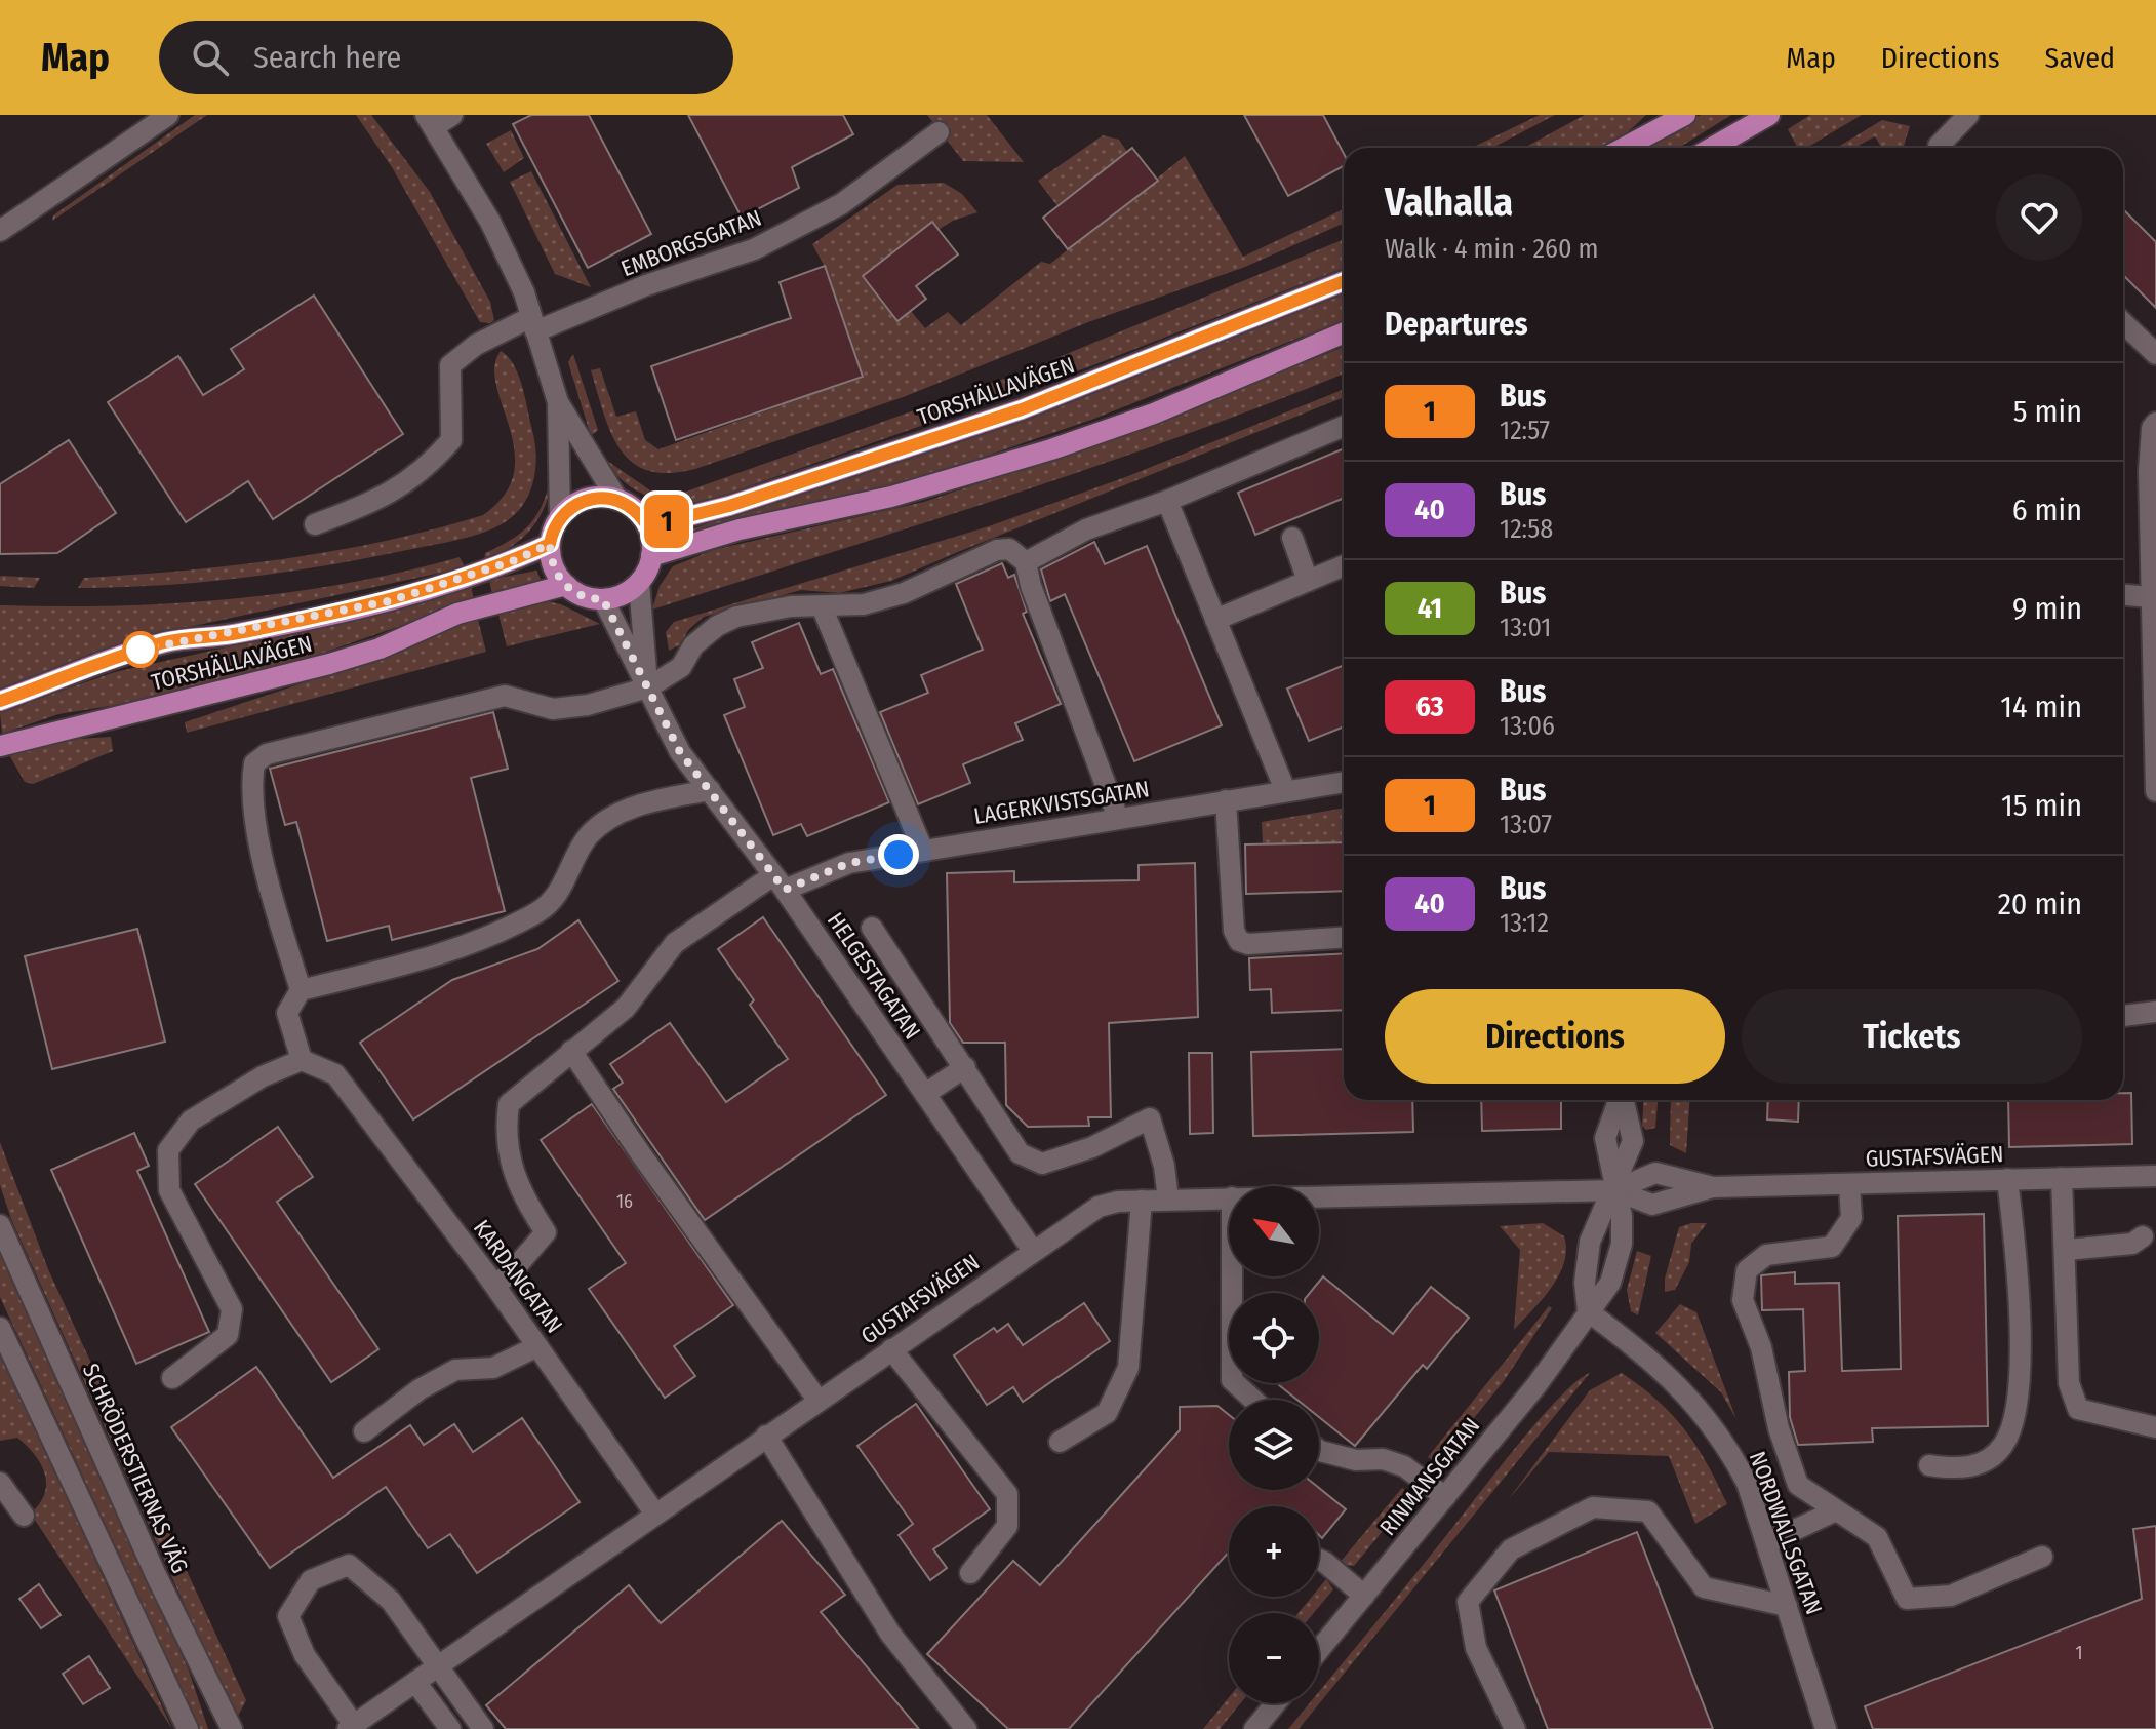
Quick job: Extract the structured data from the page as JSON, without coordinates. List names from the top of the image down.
{
  "streets": {
    "main road": ["TORSHÄLLAVÄGEN"],
    "street": [
      "EMBORGSGATAN",
      "LAGERKVISTSGATAN",
      "HELGESTAGATAN",
      "GUSTAFSVÄGEN",
      "KARDANGATAN",
      "SCHRÖDERSTIERNAS VÄG",
      "RINMANSGATAN",
      "NORDWALLSGATAN"
    ]
  },
  "crossings": [
    ["TORSHÄLLAVÄGEN", "HELGESTAGATAN"],
    ["LAGERKVISTSGATAN", "HELGESTAGATAN"],
    ["LAGERKVISTSGATAN", "KARDANGATAN"],
    ["HELGESTAGATAN", "GUSTAFSVÄGEN"],
    ["GUSTAFSVÄGEN", "KARDANGATAN"],
    ["GUSTAFSVÄGEN", "RINMANSGATAN"],
    ["RINMANSGATAN", "NORDWALLSGATAN"]
  ],
  "lines": ["bus line 1"],
  "house_numbers": ["16", "1"],
  "north": "top left",
  "page": {
    "header": "Map",
    "search": "Search here",
    "nav": ["Map", "Directions", "Saved"],
    "on_map": "1",
    "heading": [
      ["Valhalla", "Walk · 4 min · 260 m"],
      "Departures"
    ],
    "list": [
      {
        "mark": "1",
        "name": "Bus",
        "note": "12:57",
        "value": "5 min"
      },
      {
        "mark": "40",
        "name": "Bus",
        "note": "12:58",
        "value": "6 min"
      },
      {
        "mark": "41",
        "name": "Bus",
        "note": "13:01",
        "value": "9 min"
      },
      {
        "mark": "63",
        "name": "Bus",
        "note": "13:06",
        "value": "14 min"
      },
      {
        "mark": "1",
        "name": "Bus",
        "note": "13:07",
        "value": "15 min"
      },
      {
        "mark": "40",
        "name": "Bus",
        "note": "13:12",
        "value": "20 min"
      }
    ],
    "buttons": ["Directions", "Tickets"],
    "map_buttons": ["+", "−"]
  }
}
